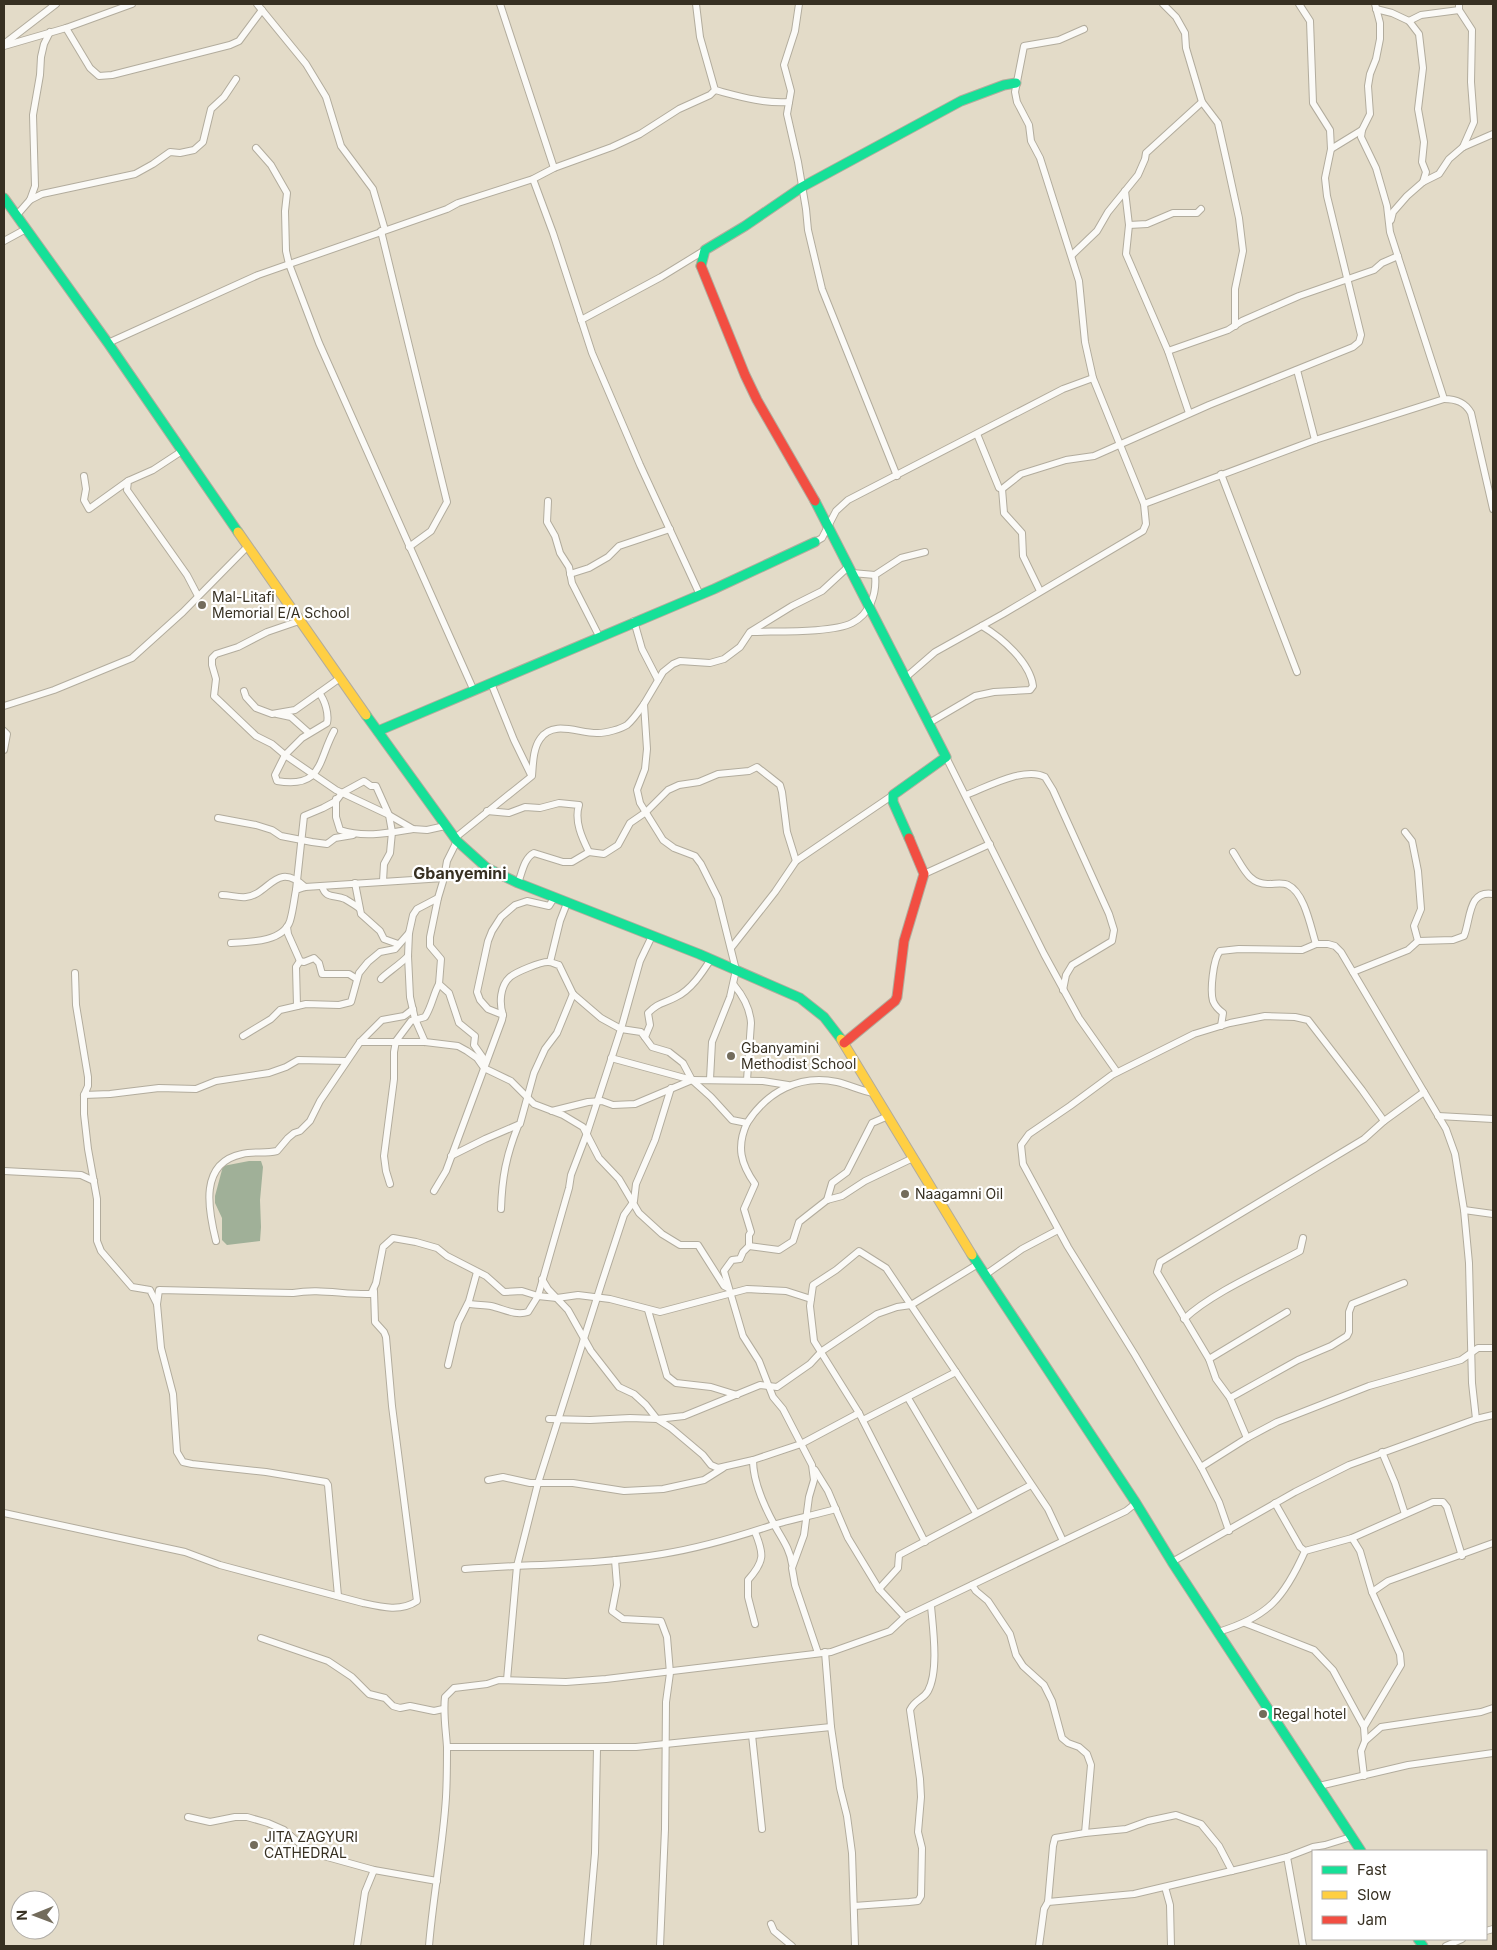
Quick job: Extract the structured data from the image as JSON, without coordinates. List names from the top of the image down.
{
  "districts": ["Gbanyemini"],
  "places": [
    "Mal-Litafi Memorial E/A School",
    "Gbanyamini Methodist School",
    "Naagamni Oil",
    "Regal hotel",
    "JITA ZAGYURI CATHEDRAL"
  ],
  "legend": ["Fast", "Slow", "Jam"],
  "north": "left"
}
